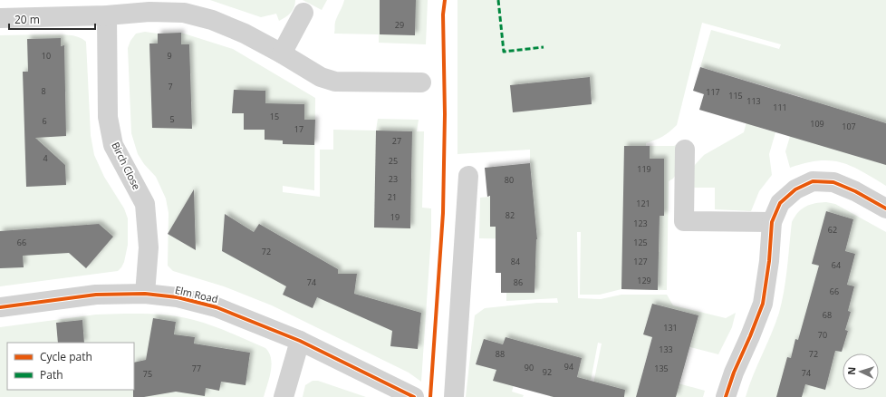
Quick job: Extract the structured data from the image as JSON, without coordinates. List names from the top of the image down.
{
  "streets": {
    "street": ["Birch Close", "Elm Road"]
  },
  "crossings": [
    ["Birch Close", "Elm Road"]
  ],
  "house_numbers": [
    "29",
    "10",
    "9",
    "7",
    "8",
    "117",
    "115",
    "113",
    "111",
    "15",
    "5",
    "6",
    "109",
    "107",
    "17",
    "27",
    "4",
    "25",
    "119",
    "23",
    "80",
    "21",
    "121",
    "82",
    "19",
    "123",
    "62",
    "66",
    "125",
    "72",
    "84",
    "127",
    "64",
    "129",
    "74",
    "86",
    "66",
    "68",
    "131",
    "70",
    "133",
    "88",
    "72",
    "94",
    "90",
    "77",
    "135",
    "92",
    "74",
    "75"
  ],
  "legend": ["Cycle path", "Path"],
  "scale_bar": "20 m",
  "north": "left"
}
